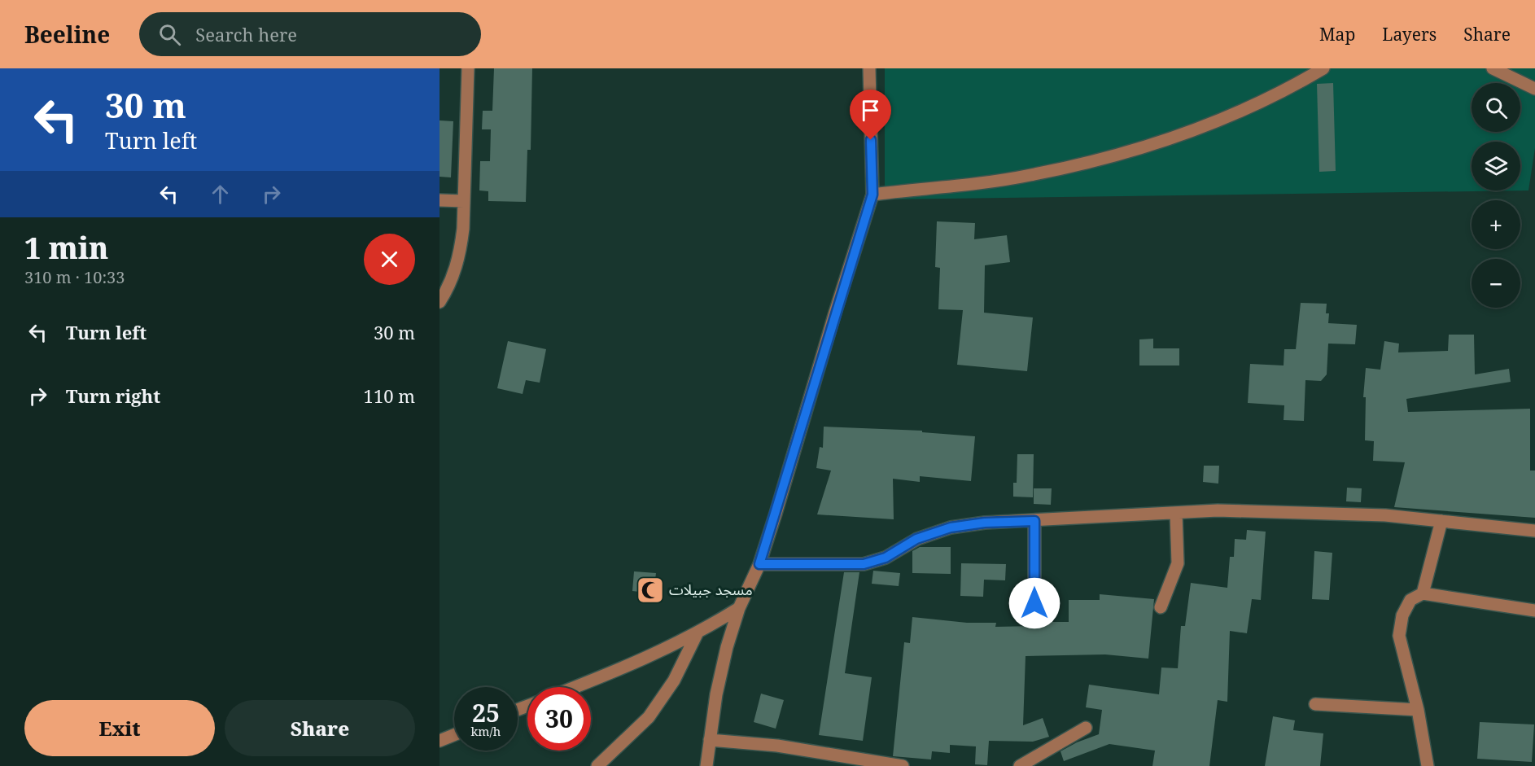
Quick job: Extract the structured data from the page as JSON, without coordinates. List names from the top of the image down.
{
  "places": {
    "mosque": ["مسجد جبيلات"]
  },
  "page": {
    "header": "Beeline",
    "search": "Search here",
    "nav": ["Map", "Layers", "Share"],
    "turn": ["30 m", "Turn left"],
    "map_buttons": ["+", "−"],
    "heading": ["1 min", "310 m · 10:33"],
    "list": [
      {
        "name": "Turn left",
        "value": "30 m"
      },
      {
        "name": "Turn right",
        "value": "110 m"
      }
    ],
    "speed": "25 km/h",
    "limit": "30",
    "buttons": ["Exit", "Share"]
  }
}
